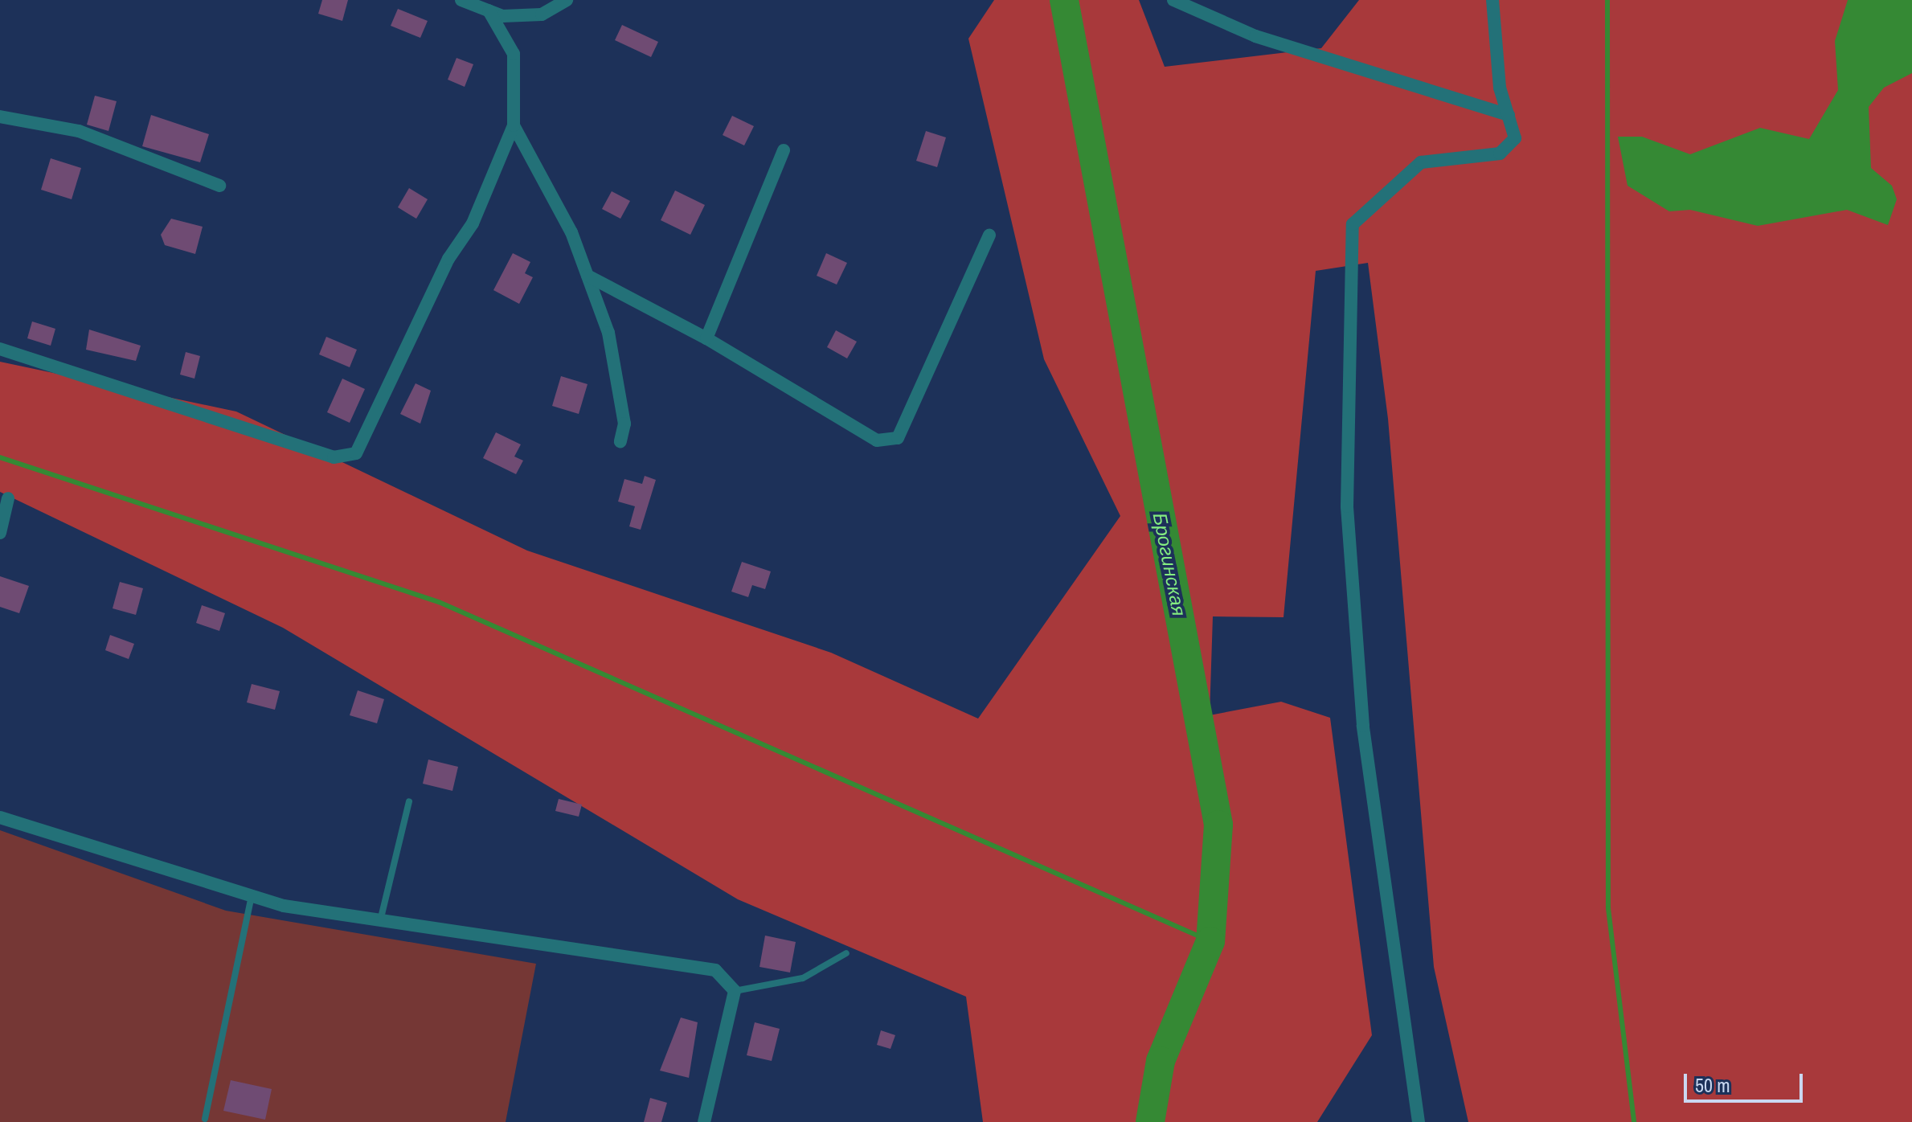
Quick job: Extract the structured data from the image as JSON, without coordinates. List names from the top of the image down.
{
  "water": ["Брогинская"],
  "scale_bar": "50 m"
}
